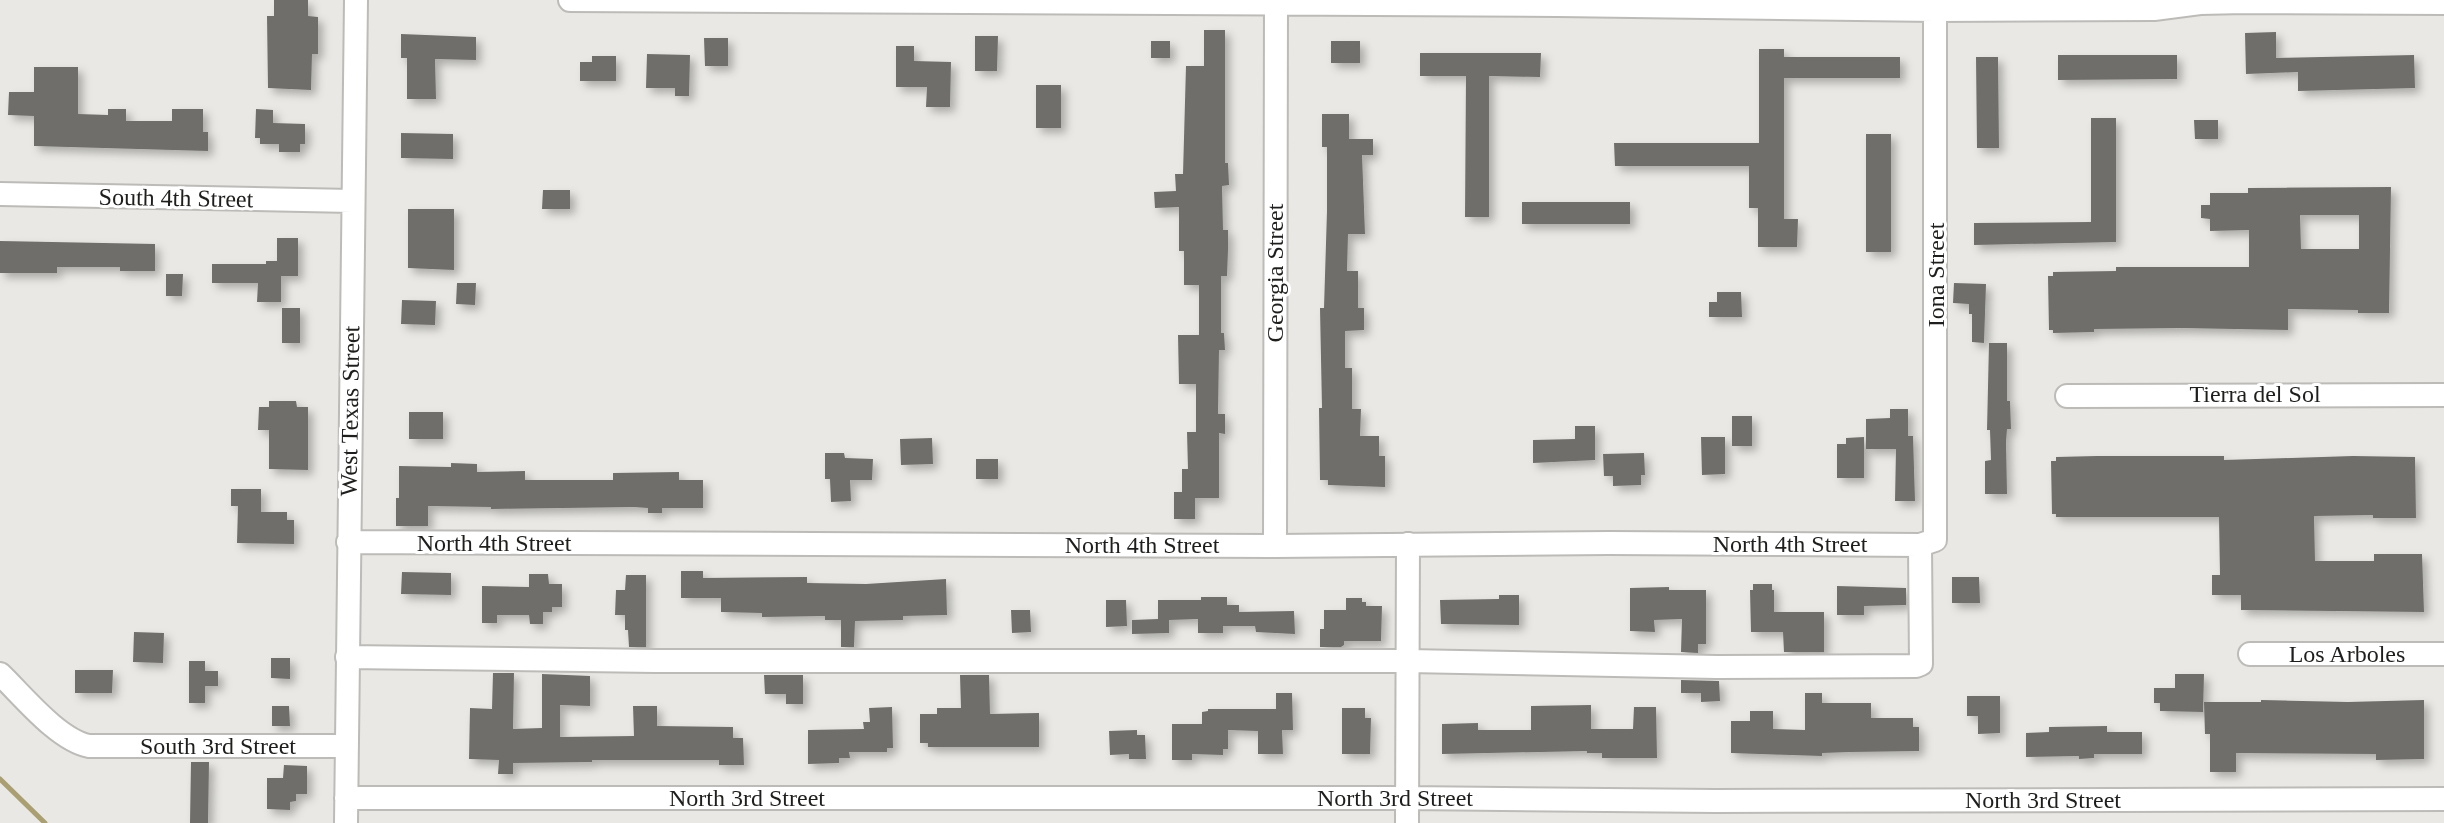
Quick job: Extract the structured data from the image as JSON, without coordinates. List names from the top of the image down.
{
  "streets": {
    "street": [
      "South 4th Street",
      "Georgia Street",
      "Iona Street",
      "Tierra del Sol",
      "West Texas Street",
      "North 4th Street",
      "Los Arboles",
      "South 3rd Street",
      "North 3rd Street"
    ]
  },
  "crossings": [
    ["South 4th Street", "West Texas Street"],
    ["Georgia Street", "North 4th Street"],
    ["Iona Street", "North 4th Street"],
    ["West Texas Street", "North 4th Street"],
    ["West Texas Street", "South 3rd Street"],
    ["West Texas Street", "North 3rd Street"]
  ]
}
